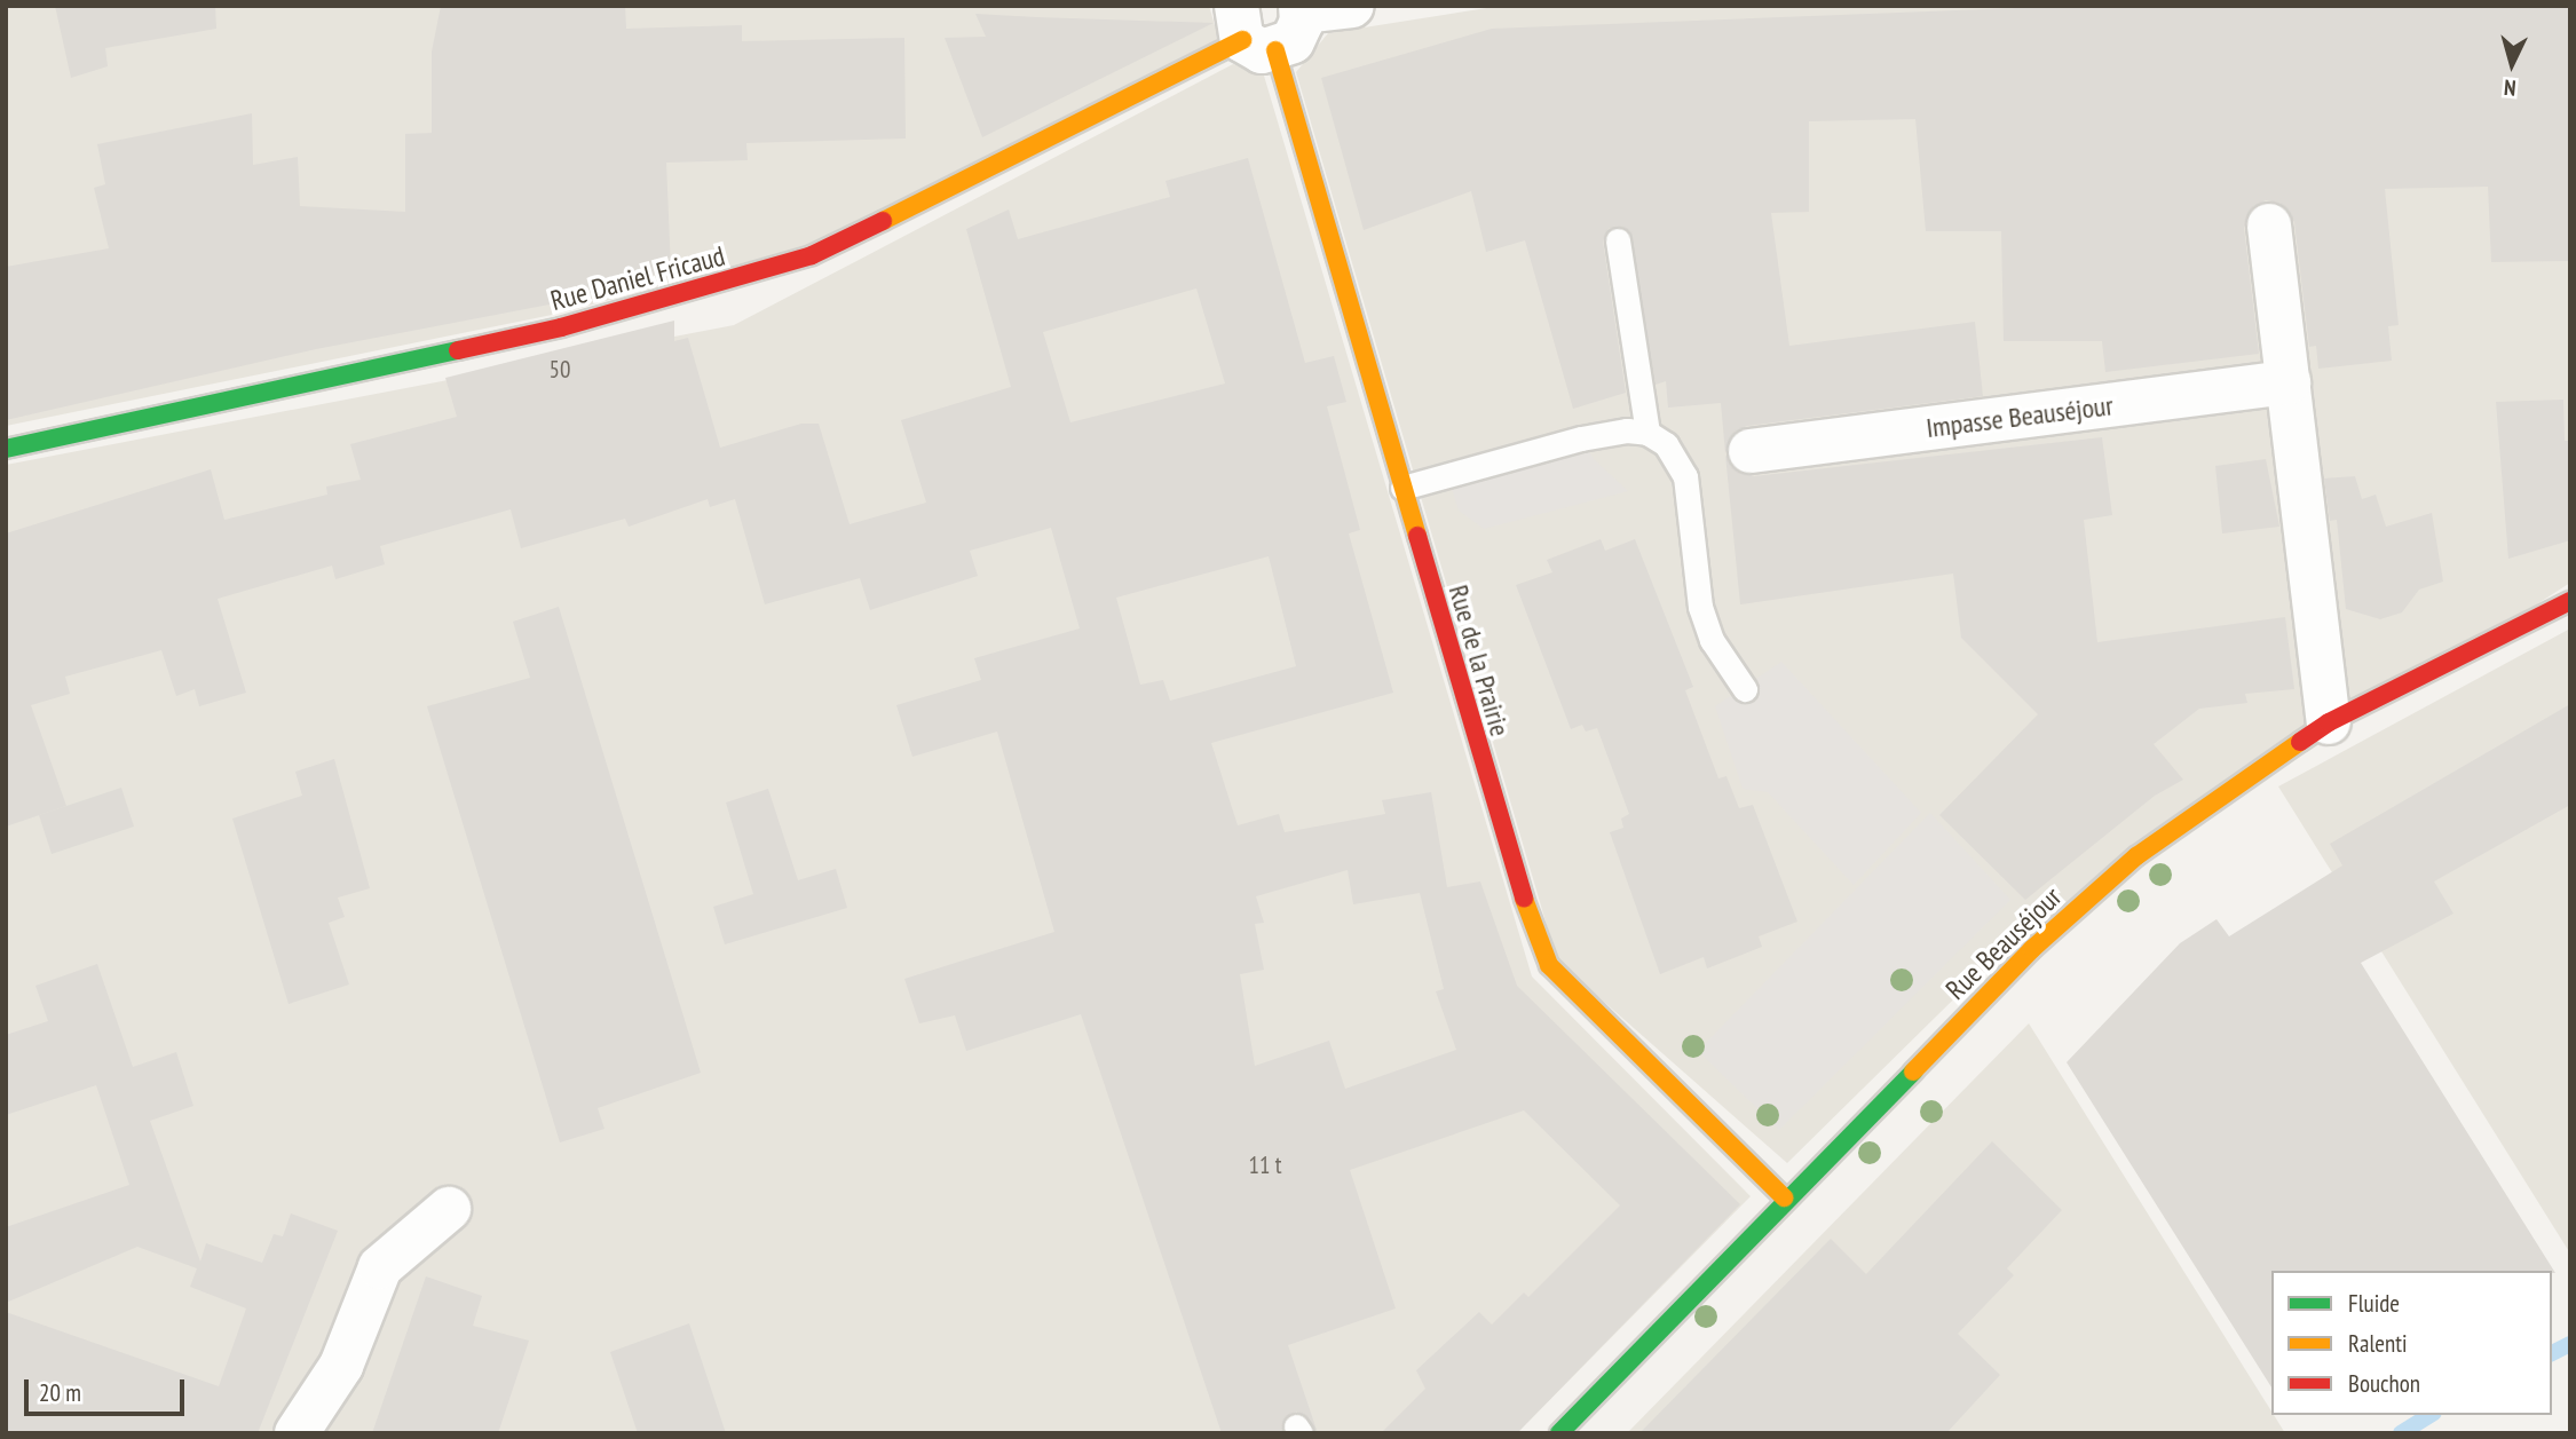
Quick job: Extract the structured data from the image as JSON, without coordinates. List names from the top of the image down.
{
  "streets": {
    "street": [
      "Rue Daniel Fricaud",
      "Impasse Beauséjour",
      "Rue de la Prairie",
      "Rue Beauséjour"
    ]
  },
  "crossings": [
    ["Rue Daniel Fricaud", "Rue de la Prairie"],
    ["Rue de la Prairie", "Rue Beauséjour"]
  ],
  "house_numbers": ["50", "11 t"],
  "legend": ["Fluide", "Ralenti", "Bouchon"],
  "scale_bar": "20 m",
  "north": "bottom"
}
